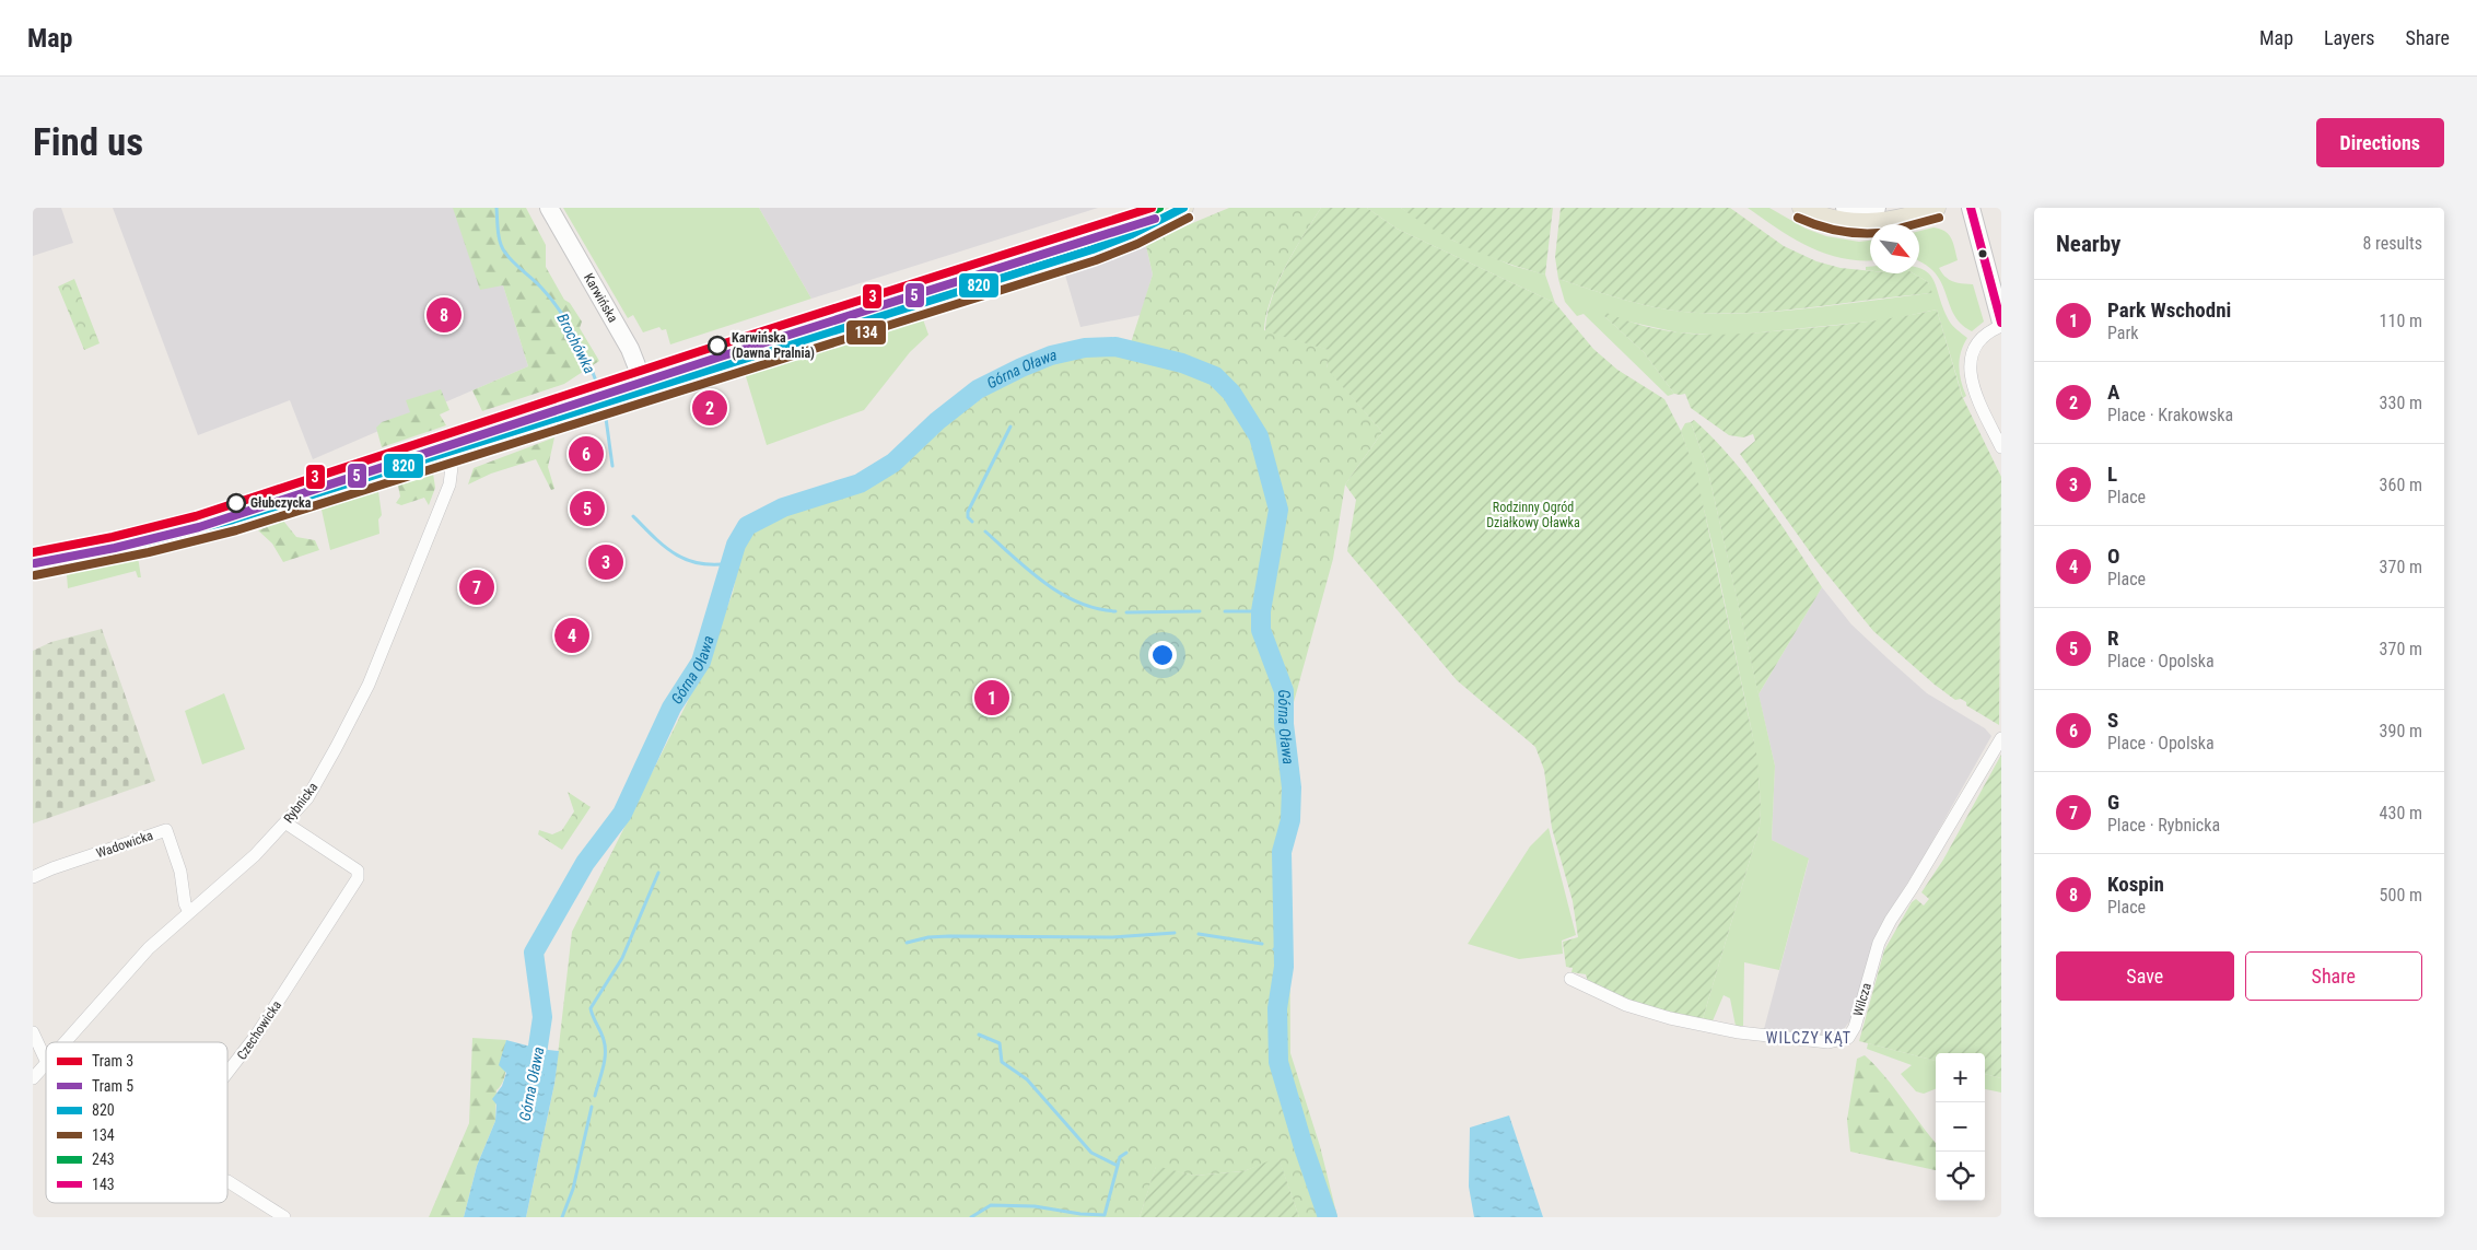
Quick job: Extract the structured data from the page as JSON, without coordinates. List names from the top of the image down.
{
  "streets": {
    "street": [
      "Karwińska",
      "Rybnicka",
      "Wadowicka",
      "Wilcza",
      "Czechowicka"
    ]
  },
  "crossings": [
    ["Rybnicka", "Wadowicka"],
    ["Rybnicka", "Czechowicka"]
  ],
  "districts": ["WILCZY KĄT"],
  "water": ["Brochówka", "Górna Oława"],
  "parks": ["Rodzinny Ogród Działkowy Oławka"],
  "places": ["Karwińska (Dawna Pralnia)", "Głubczycka"],
  "lines": [
    "tram line 3",
    "transit line 820",
    "transit line 243",
    "transit line 143",
    "transit line 134",
    "tram line 5"
  ],
  "legend": [
    "Tram 3",
    "Tram 5",
    "820",
    "134",
    "243",
    "143"
  ],
  "north": "bottom right",
  "page": {
    "header": "Map",
    "nav": ["Map", "Layers", "Share"],
    "buttons": [
      "Directions",
      ["Save", "Share"]
    ],
    "title": "Find us",
    "heading": ["Nearby", "8 results"],
    "list": [
      {
        "mark": "1",
        "name": "Park Wschodni",
        "note": "Park",
        "value": "110 m"
      },
      {
        "mark": "2",
        "name": "A",
        "note": "Place · Krakowska",
        "value": "330 m"
      },
      {
        "mark": "3",
        "name": "L",
        "note": "Place",
        "value": "360 m"
      },
      {
        "mark": "4",
        "name": "O",
        "note": "Place",
        "value": "370 m"
      },
      {
        "mark": "5",
        "name": "R",
        "note": "Place · Opolska",
        "value": "370 m"
      },
      {
        "mark": "6",
        "name": "S",
        "note": "Place · Opolska",
        "value": "390 m"
      },
      {
        "mark": "7",
        "name": "G",
        "note": "Place · Rybnicka",
        "value": "430 m"
      },
      {
        "mark": "8",
        "name": "Kospin",
        "note": "Place",
        "value": "500 m"
      }
    ],
    "pins": [
      "8",
      "2",
      "6",
      "5",
      "3",
      "7",
      "4",
      "1"
    ],
    "map_buttons": ["+", "−"]
  }
}
